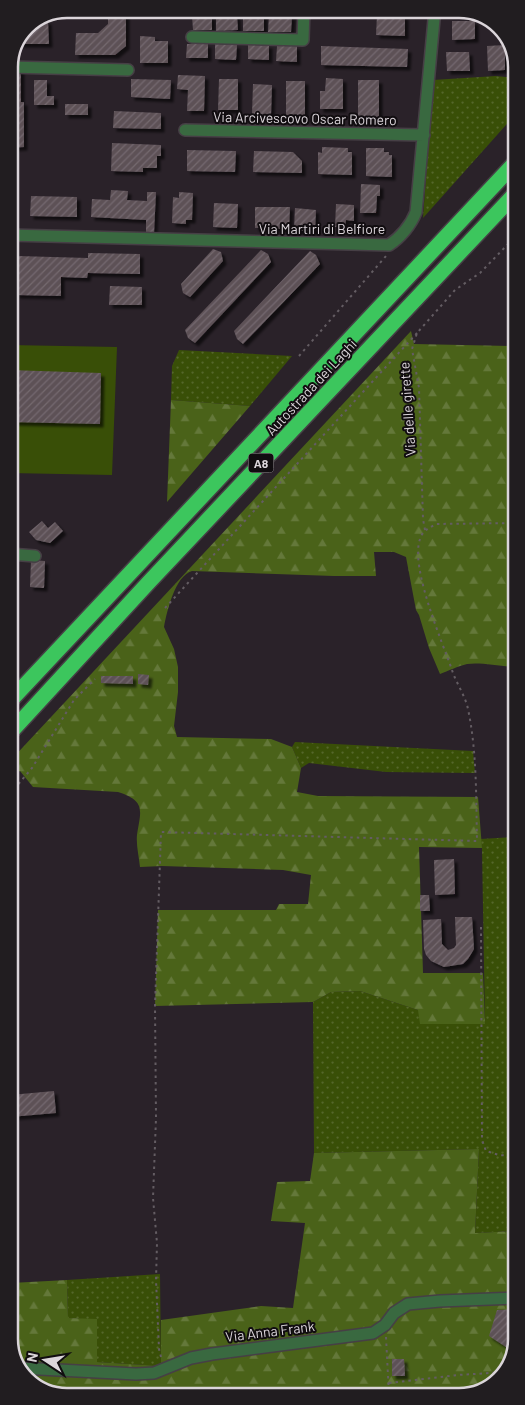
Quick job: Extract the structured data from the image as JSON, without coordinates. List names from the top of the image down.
{
  "streets": {
    "highway": ["Autostrada dei Laghi", "A8"],
    "street": ["Via Arcivescovo Oscar Romero", "Via Martiri di Belfiore", "Via Anna Frank"],
    "path": ["Via delle girette"]
  },
  "crossings": [
    ["Via Arcivescovo Oscar Romero", "Via Martiri di Belfiore"]
  ],
  "north": "left"
}
